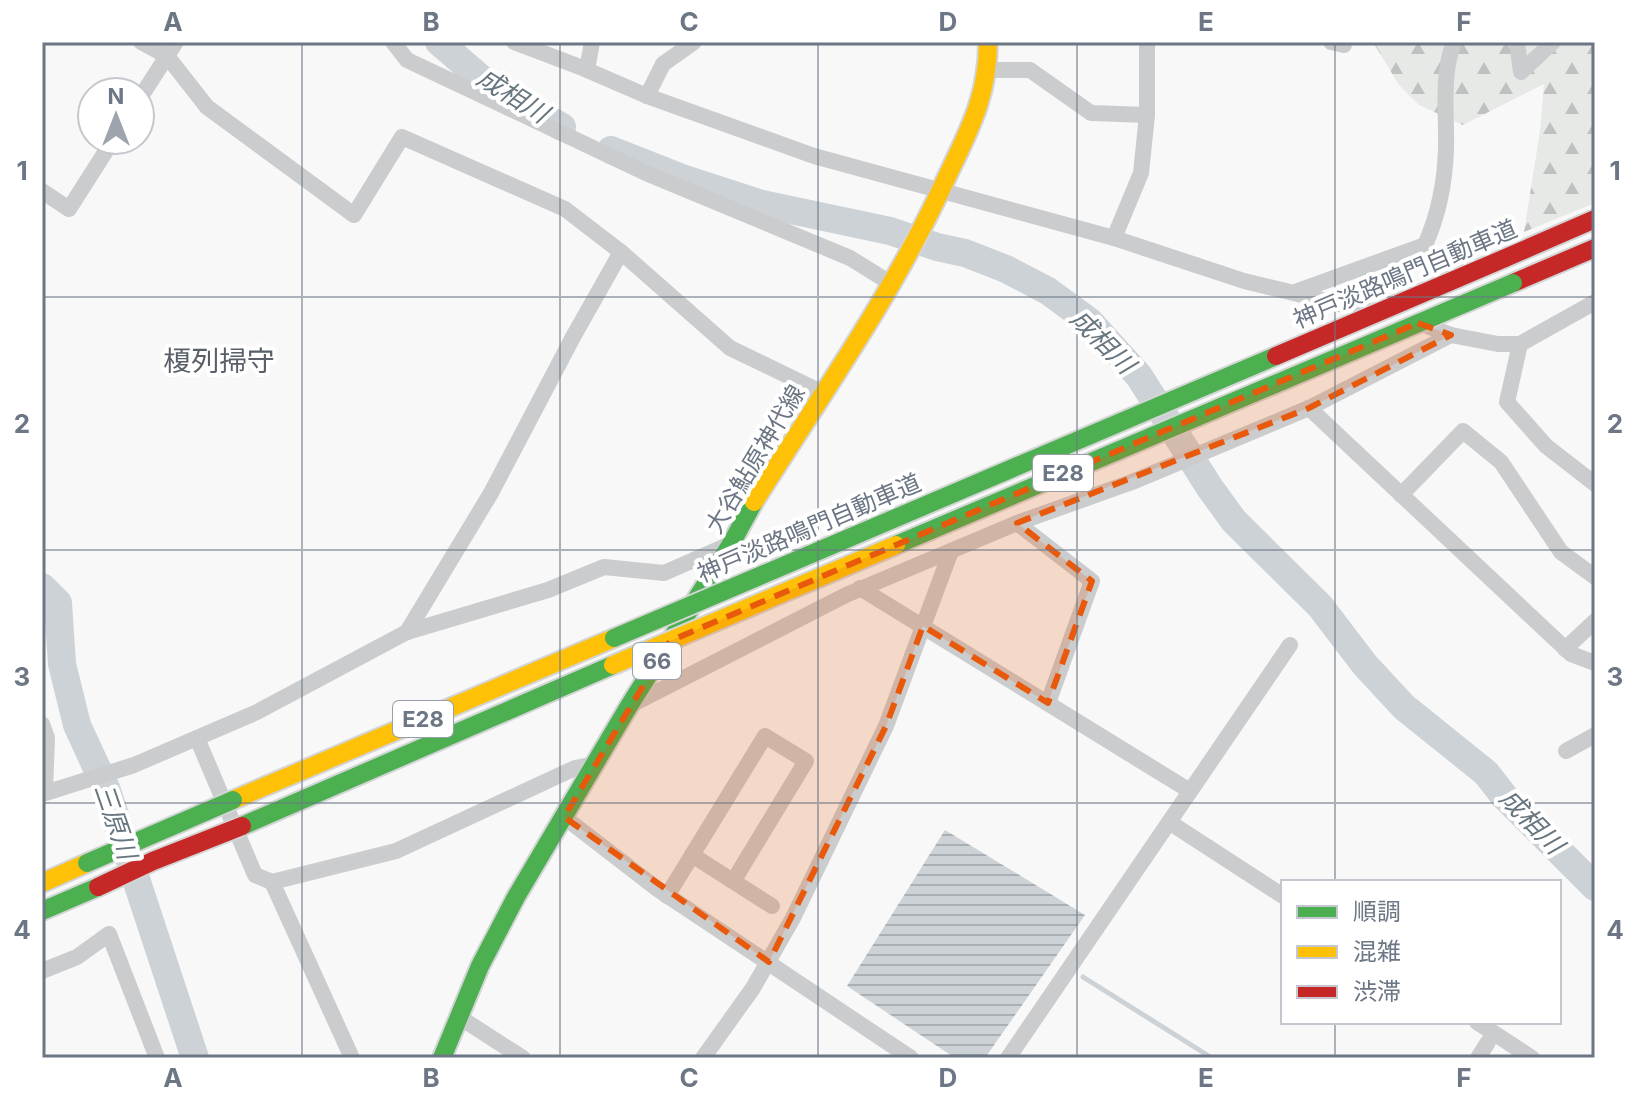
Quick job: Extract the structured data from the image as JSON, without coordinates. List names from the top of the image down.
{
  "streets": {
    "main road": [
      "神戸淡路鳴門自動車道",
      "大谷鮎原神代線",
      "E28",
      "66"
    ]
  },
  "districts": ["榎列掃守"],
  "water": ["成相川", "三原川"],
  "legend": ["順調", "混雑", "渋滞"],
  "north": "top",
  "grid": {
    "columns": [
      "A",
      "B",
      "C",
      "D",
      "E",
      "F"
    ],
    "rows": [
      "1",
      "2",
      "3",
      "4"
    ]
  }
}
